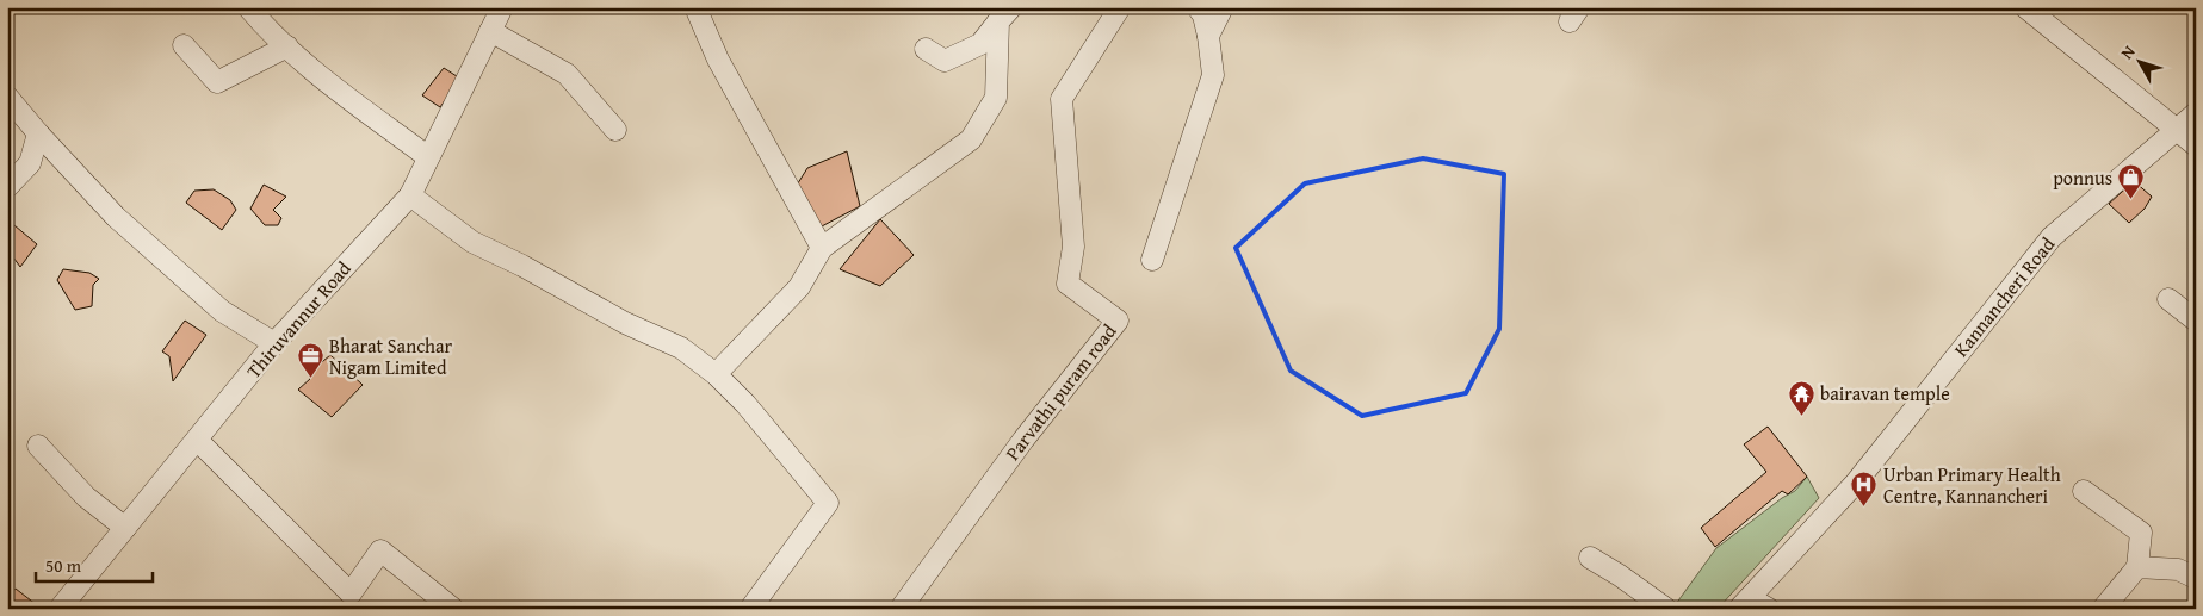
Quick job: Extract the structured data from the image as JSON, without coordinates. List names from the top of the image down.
{
  "streets": {
    "street": ["Kannancheri Road", "Thiruvannur Road", "Parvathi puram road"]
  },
  "places": {
    "shop": ["ponnus"],
    "office": ["Bharat Sanchar Nigam Limited"],
    "temple": ["bairavan temple"],
    "hospital": ["Urban Primary Health Centre, Kannancheri"]
  },
  "scale_bar": "50 m",
  "north": "top left"
}
